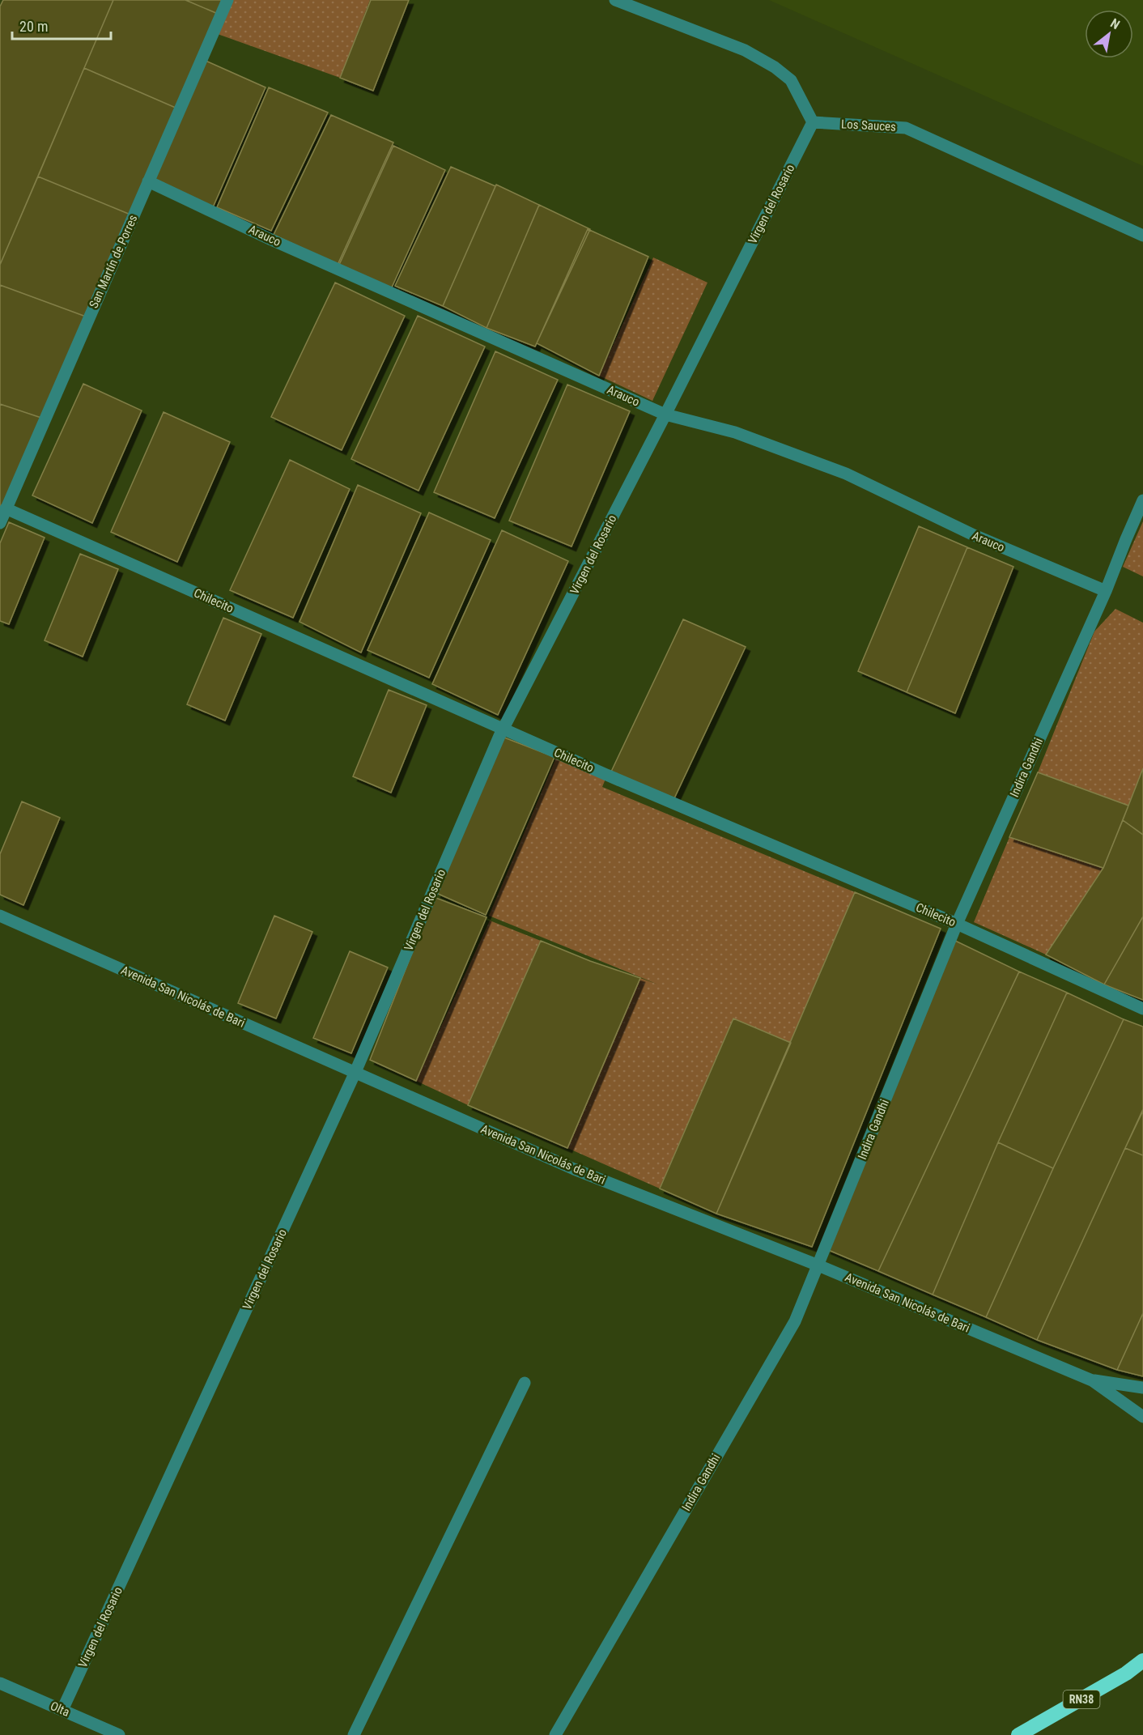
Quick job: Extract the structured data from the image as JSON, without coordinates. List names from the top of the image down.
{
  "streets": {
    "highway": ["RN38"],
    "street": [
      "Los Sauces",
      "Virgen del Rosario",
      "Arauco",
      "San Martín de Porres",
      "Chilecito",
      "Indira Gandhi",
      "Avenida San Nicolás de Bari",
      "Olta"
    ]
  },
  "crossings": [
    ["Los Sauces", "Virgen del Rosario"],
    ["Virgen del Rosario", "Arauco"],
    ["Virgen del Rosario", "Chilecito"],
    ["Virgen del Rosario", "Avenida San Nicolás de Bari"],
    ["Virgen del Rosario", "Olta"],
    ["Arauco", "San Martín de Porres"],
    ["Arauco", "Indira Gandhi"],
    ["San Martín de Porres", "Chilecito"],
    ["Chilecito", "Indira Gandhi"],
    ["Indira Gandhi", "Avenida San Nicolás de Bari"]
  ],
  "scale_bar": "20 m",
  "north": "top right"
}
